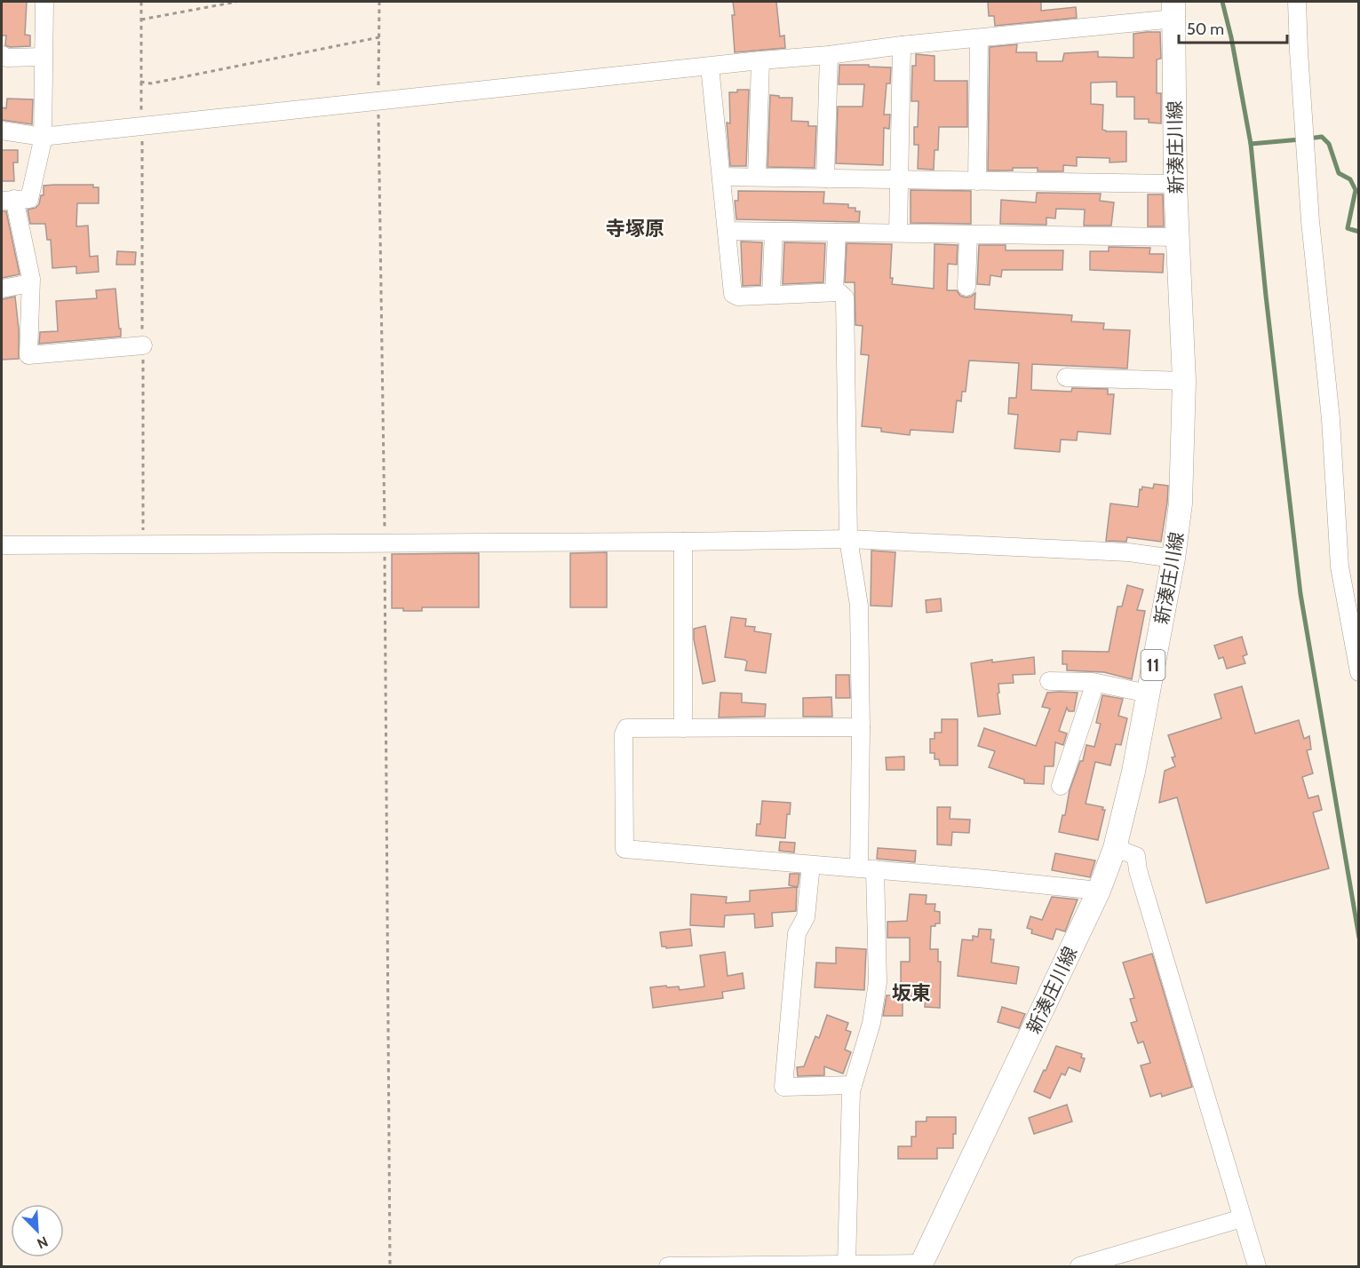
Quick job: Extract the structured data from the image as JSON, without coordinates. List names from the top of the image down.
{
  "streets": {
    "main road": ["新湊庄川線", "11"]
  },
  "districts": ["寺塚原", "坂東"],
  "scale_bar": "50 m",
  "north": "bottom right"
}
